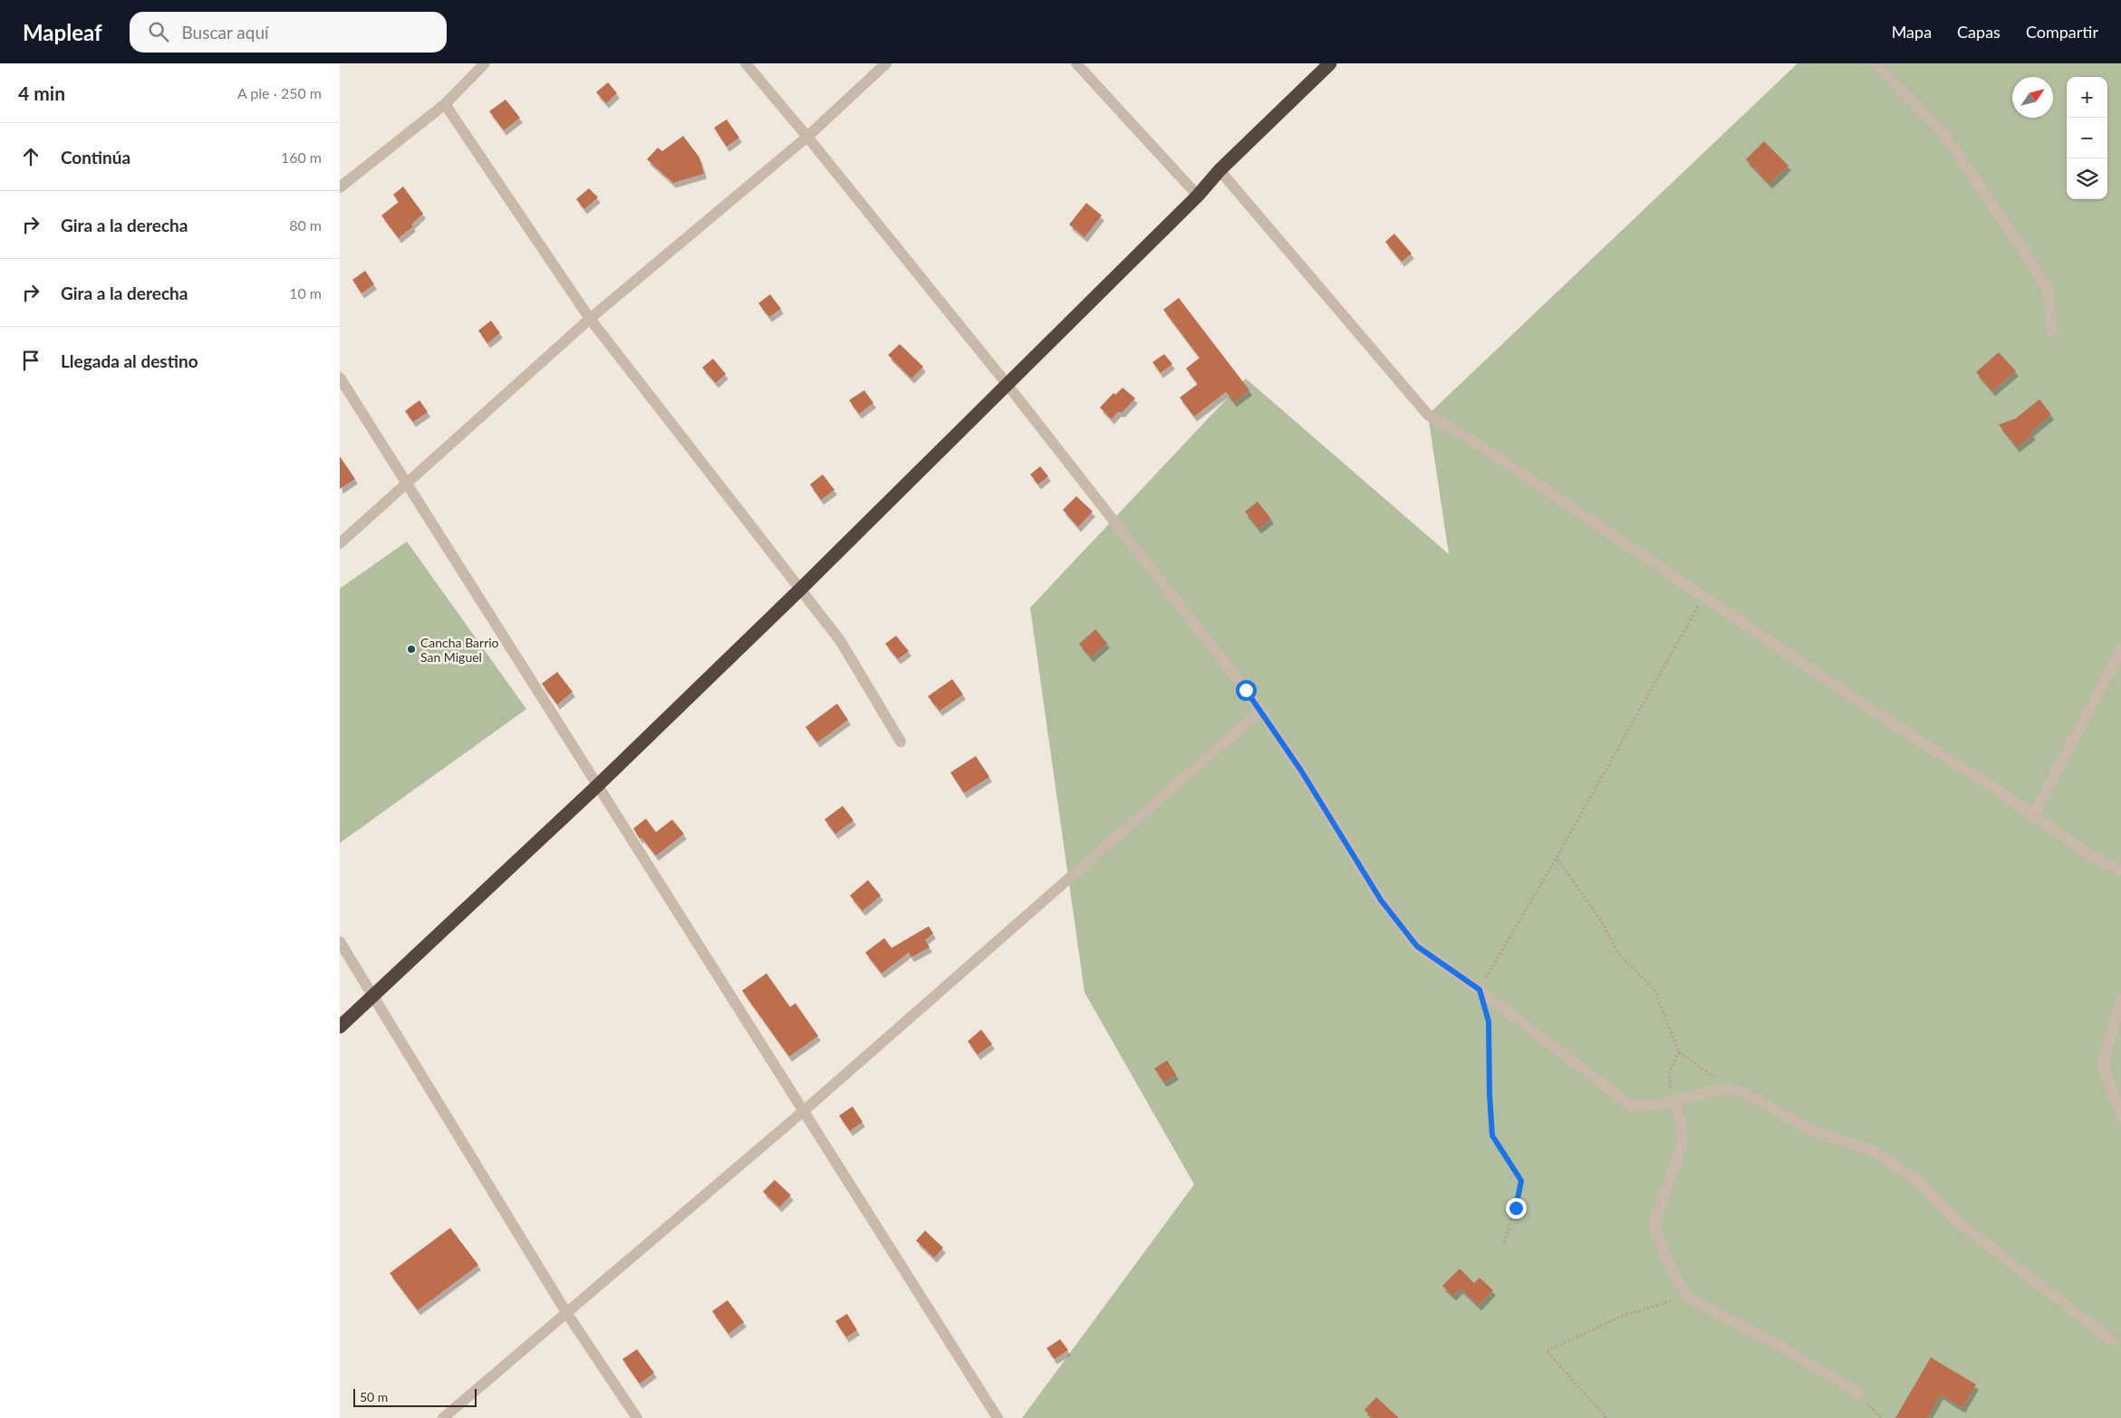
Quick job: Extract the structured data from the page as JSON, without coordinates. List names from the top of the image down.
{
  "places": ["Cancha Barrio San Miguel"],
  "scale_bar": "50 m",
  "north": "top right",
  "page": {
    "header": "Mapleaf",
    "search": "Buscar aquí",
    "nav": ["Mapa", "Capas", "Compartir"],
    "heading": ["4 min", "A pie · 250 m"],
    "map_buttons": ["+", "−"],
    "list": [
      ["Continúa", "160 m"],
      ["Gira a la derecha", "80 m"],
      ["Gira a la derecha", "10 m"],
      "Llegada al destino"
    ],
    "scale": "50 m"
  }
}
